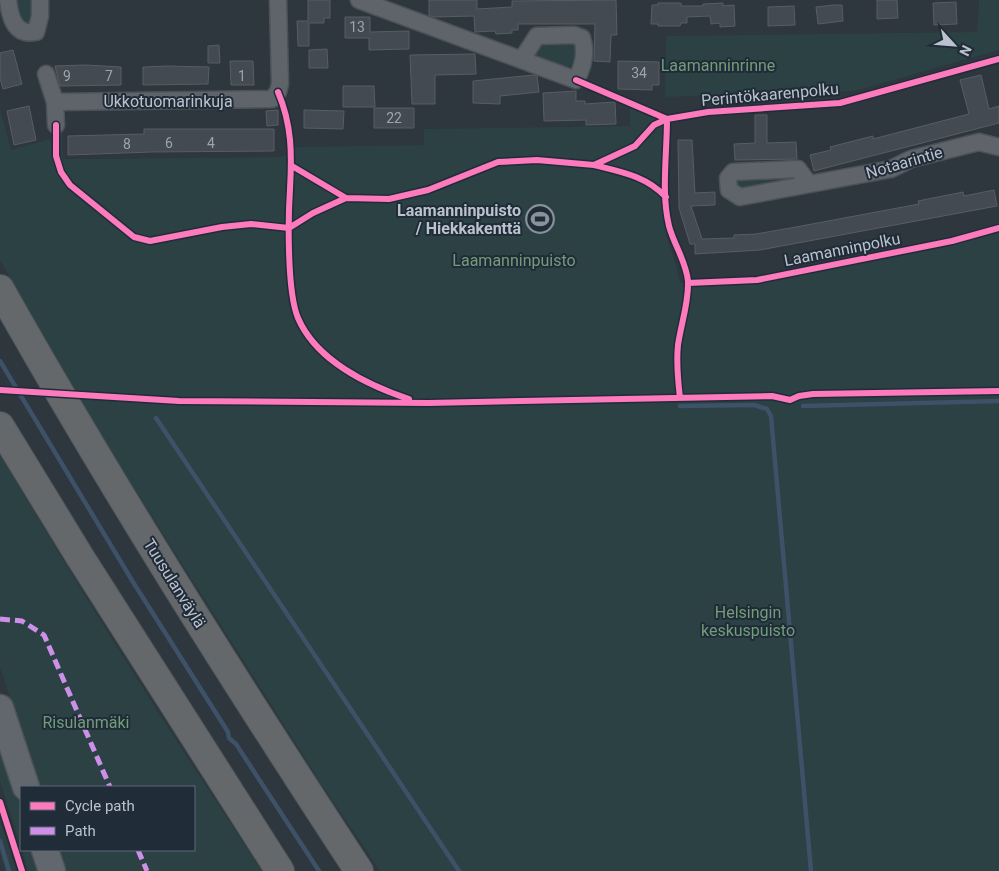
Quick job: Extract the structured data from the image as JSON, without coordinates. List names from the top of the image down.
{
  "streets": {
    "highway": ["Tuusulanväylä"],
    "street": ["Ukkotuomarinkuja", "Notaarintie"],
    "cycle path": ["Perintökaarenpolku", "Laamanninpolku"]
  },
  "parks": [
    "Laamanninrinne",
    "Laamanninpuisto",
    "Helsingin keskuspuisto",
    "Risulanmäki"
  ],
  "places": {
    "sports": ["Laamanninpuisto / Hiekkakenttä"]
  },
  "house_numbers": [
    "13",
    "34",
    "9",
    "7",
    "1",
    "22",
    "6",
    "4",
    "8"
  ],
  "legend": ["Cycle path", "Path"],
  "north": "bottom right"
}
